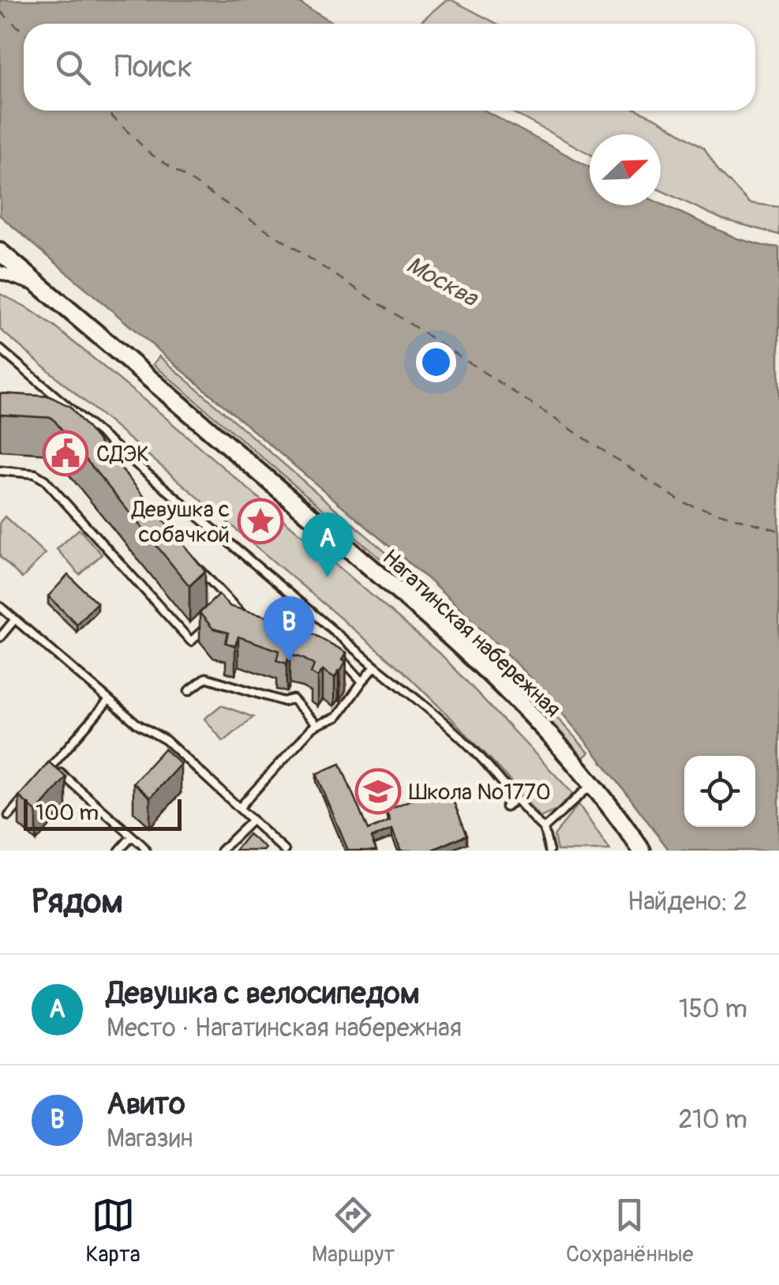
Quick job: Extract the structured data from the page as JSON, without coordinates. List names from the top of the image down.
{
  "streets": {
    "street": ["Нагатинская набережная"]
  },
  "water": ["Москва"],
  "places": {
    "public building": ["СДЭК"],
    "place": ["Девушка с собачкой"],
    "school or university": ["Школа №1770"]
  },
  "scale_bar": "100 m",
  "north": "top right",
  "page": {
    "search": "Поиск",
    "pins": ["A", "B"],
    "scale": "100 m",
    "heading": ["Рядом", "Найдено: 2"],
    "list": [
      {
        "mark": "A",
        "name": "Девушка с велосипедом",
        "note": "Место · Нагатинская набережная",
        "value": "150 m"
      },
      {
        "mark": "B",
        "name": "Авито",
        "note": "Магазин",
        "value": "210 m"
      }
    ],
    "nav": ["Карта", "Маршрут", "Сохранённые"]
  }
}
